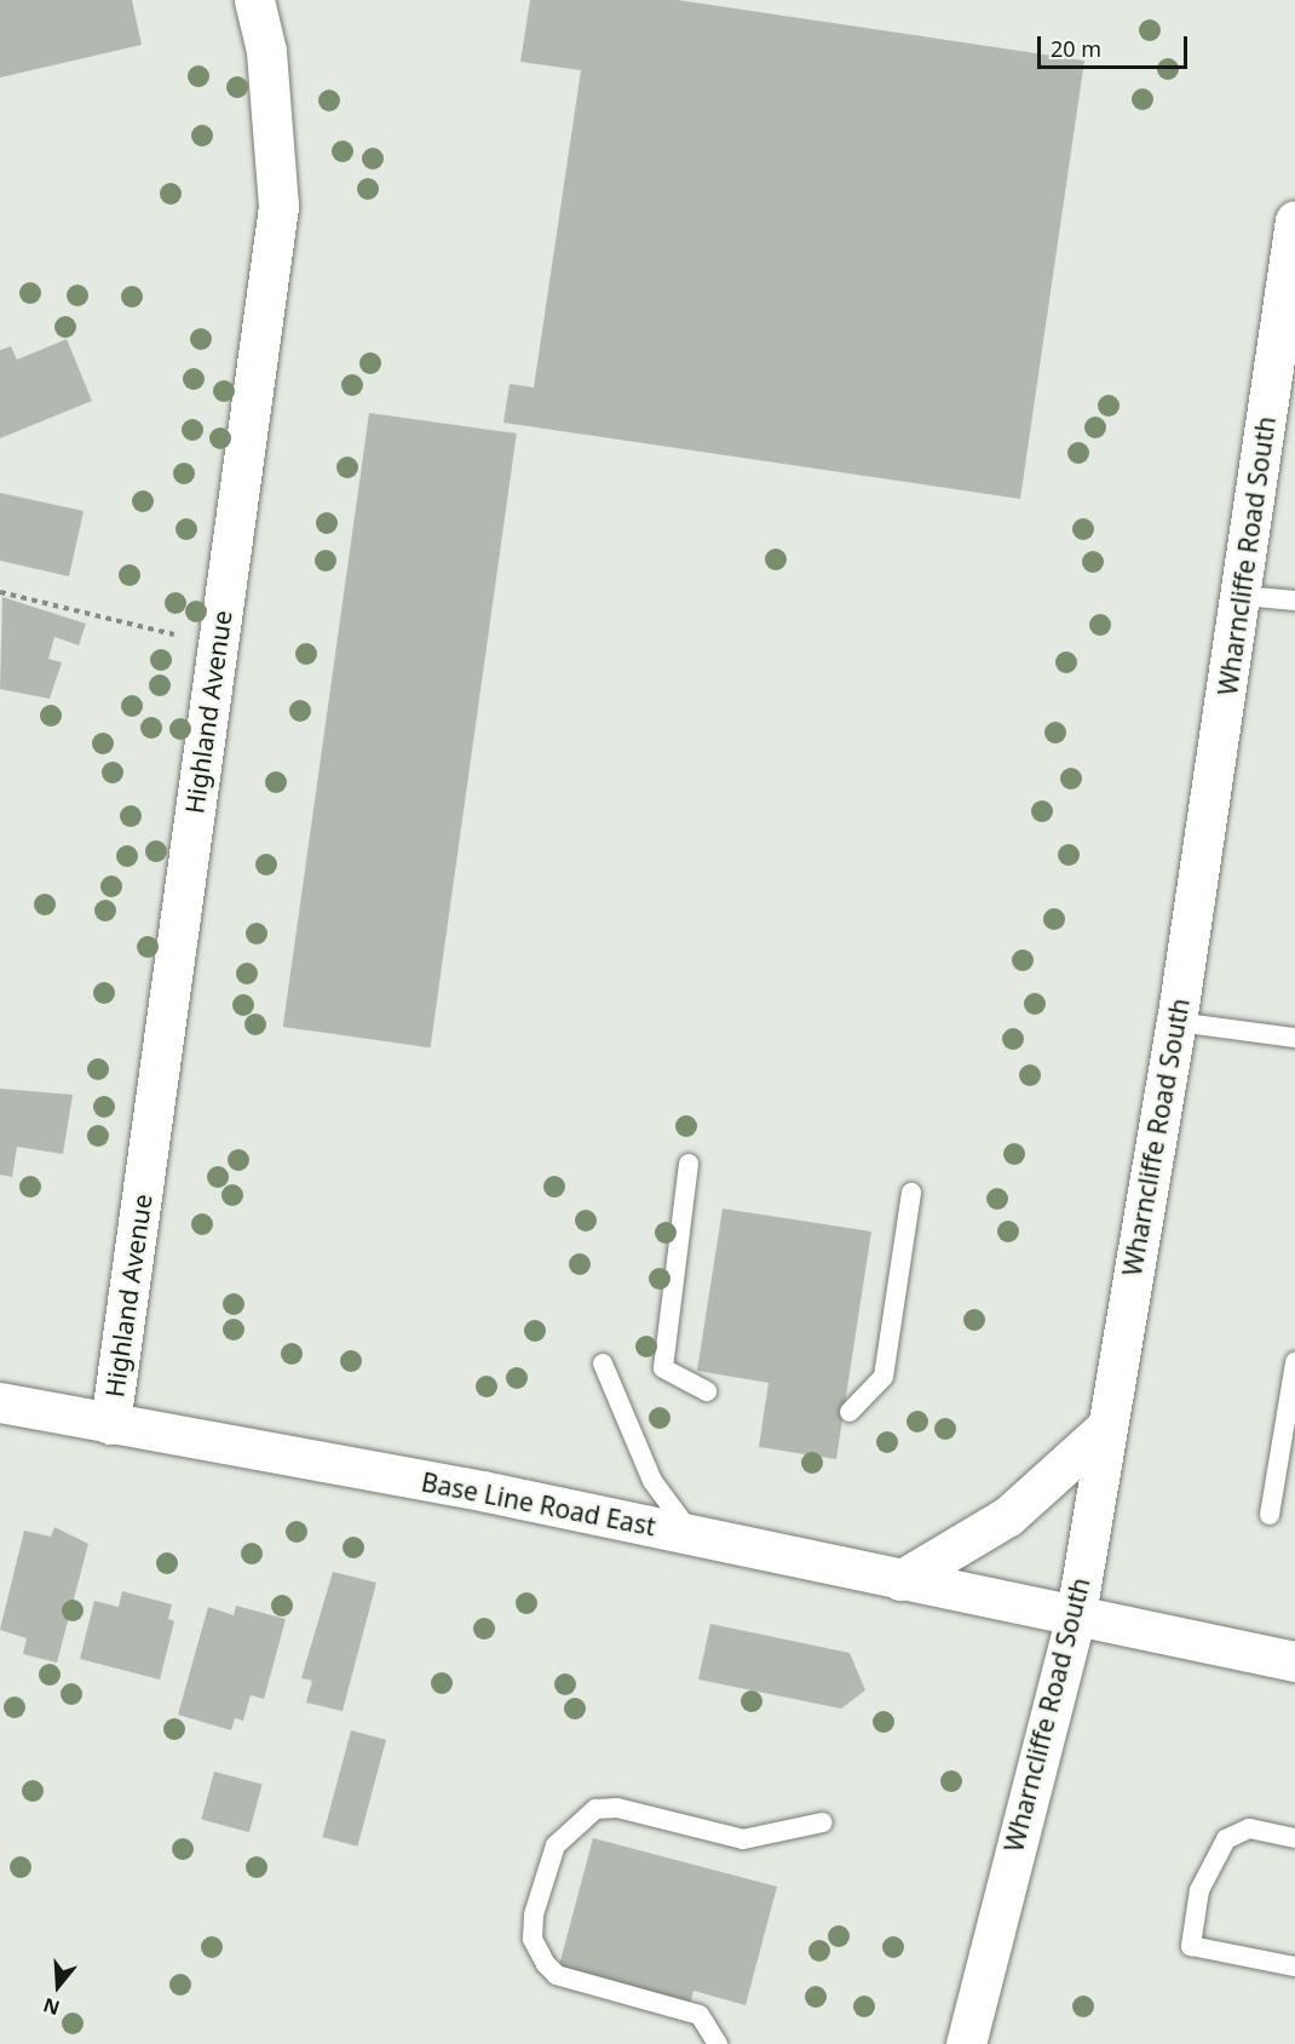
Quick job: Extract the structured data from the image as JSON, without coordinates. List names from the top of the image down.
{
  "streets": {
    "street": ["Wharncliffe Road South", "Highland Avenue", "Base Line Road East"]
  },
  "crossings": [
    ["Wharncliffe Road South", "Base Line Road East"],
    ["Highland Avenue", "Base Line Road East"]
  ],
  "scale_bar": "20 m",
  "north": "bottom"
}
